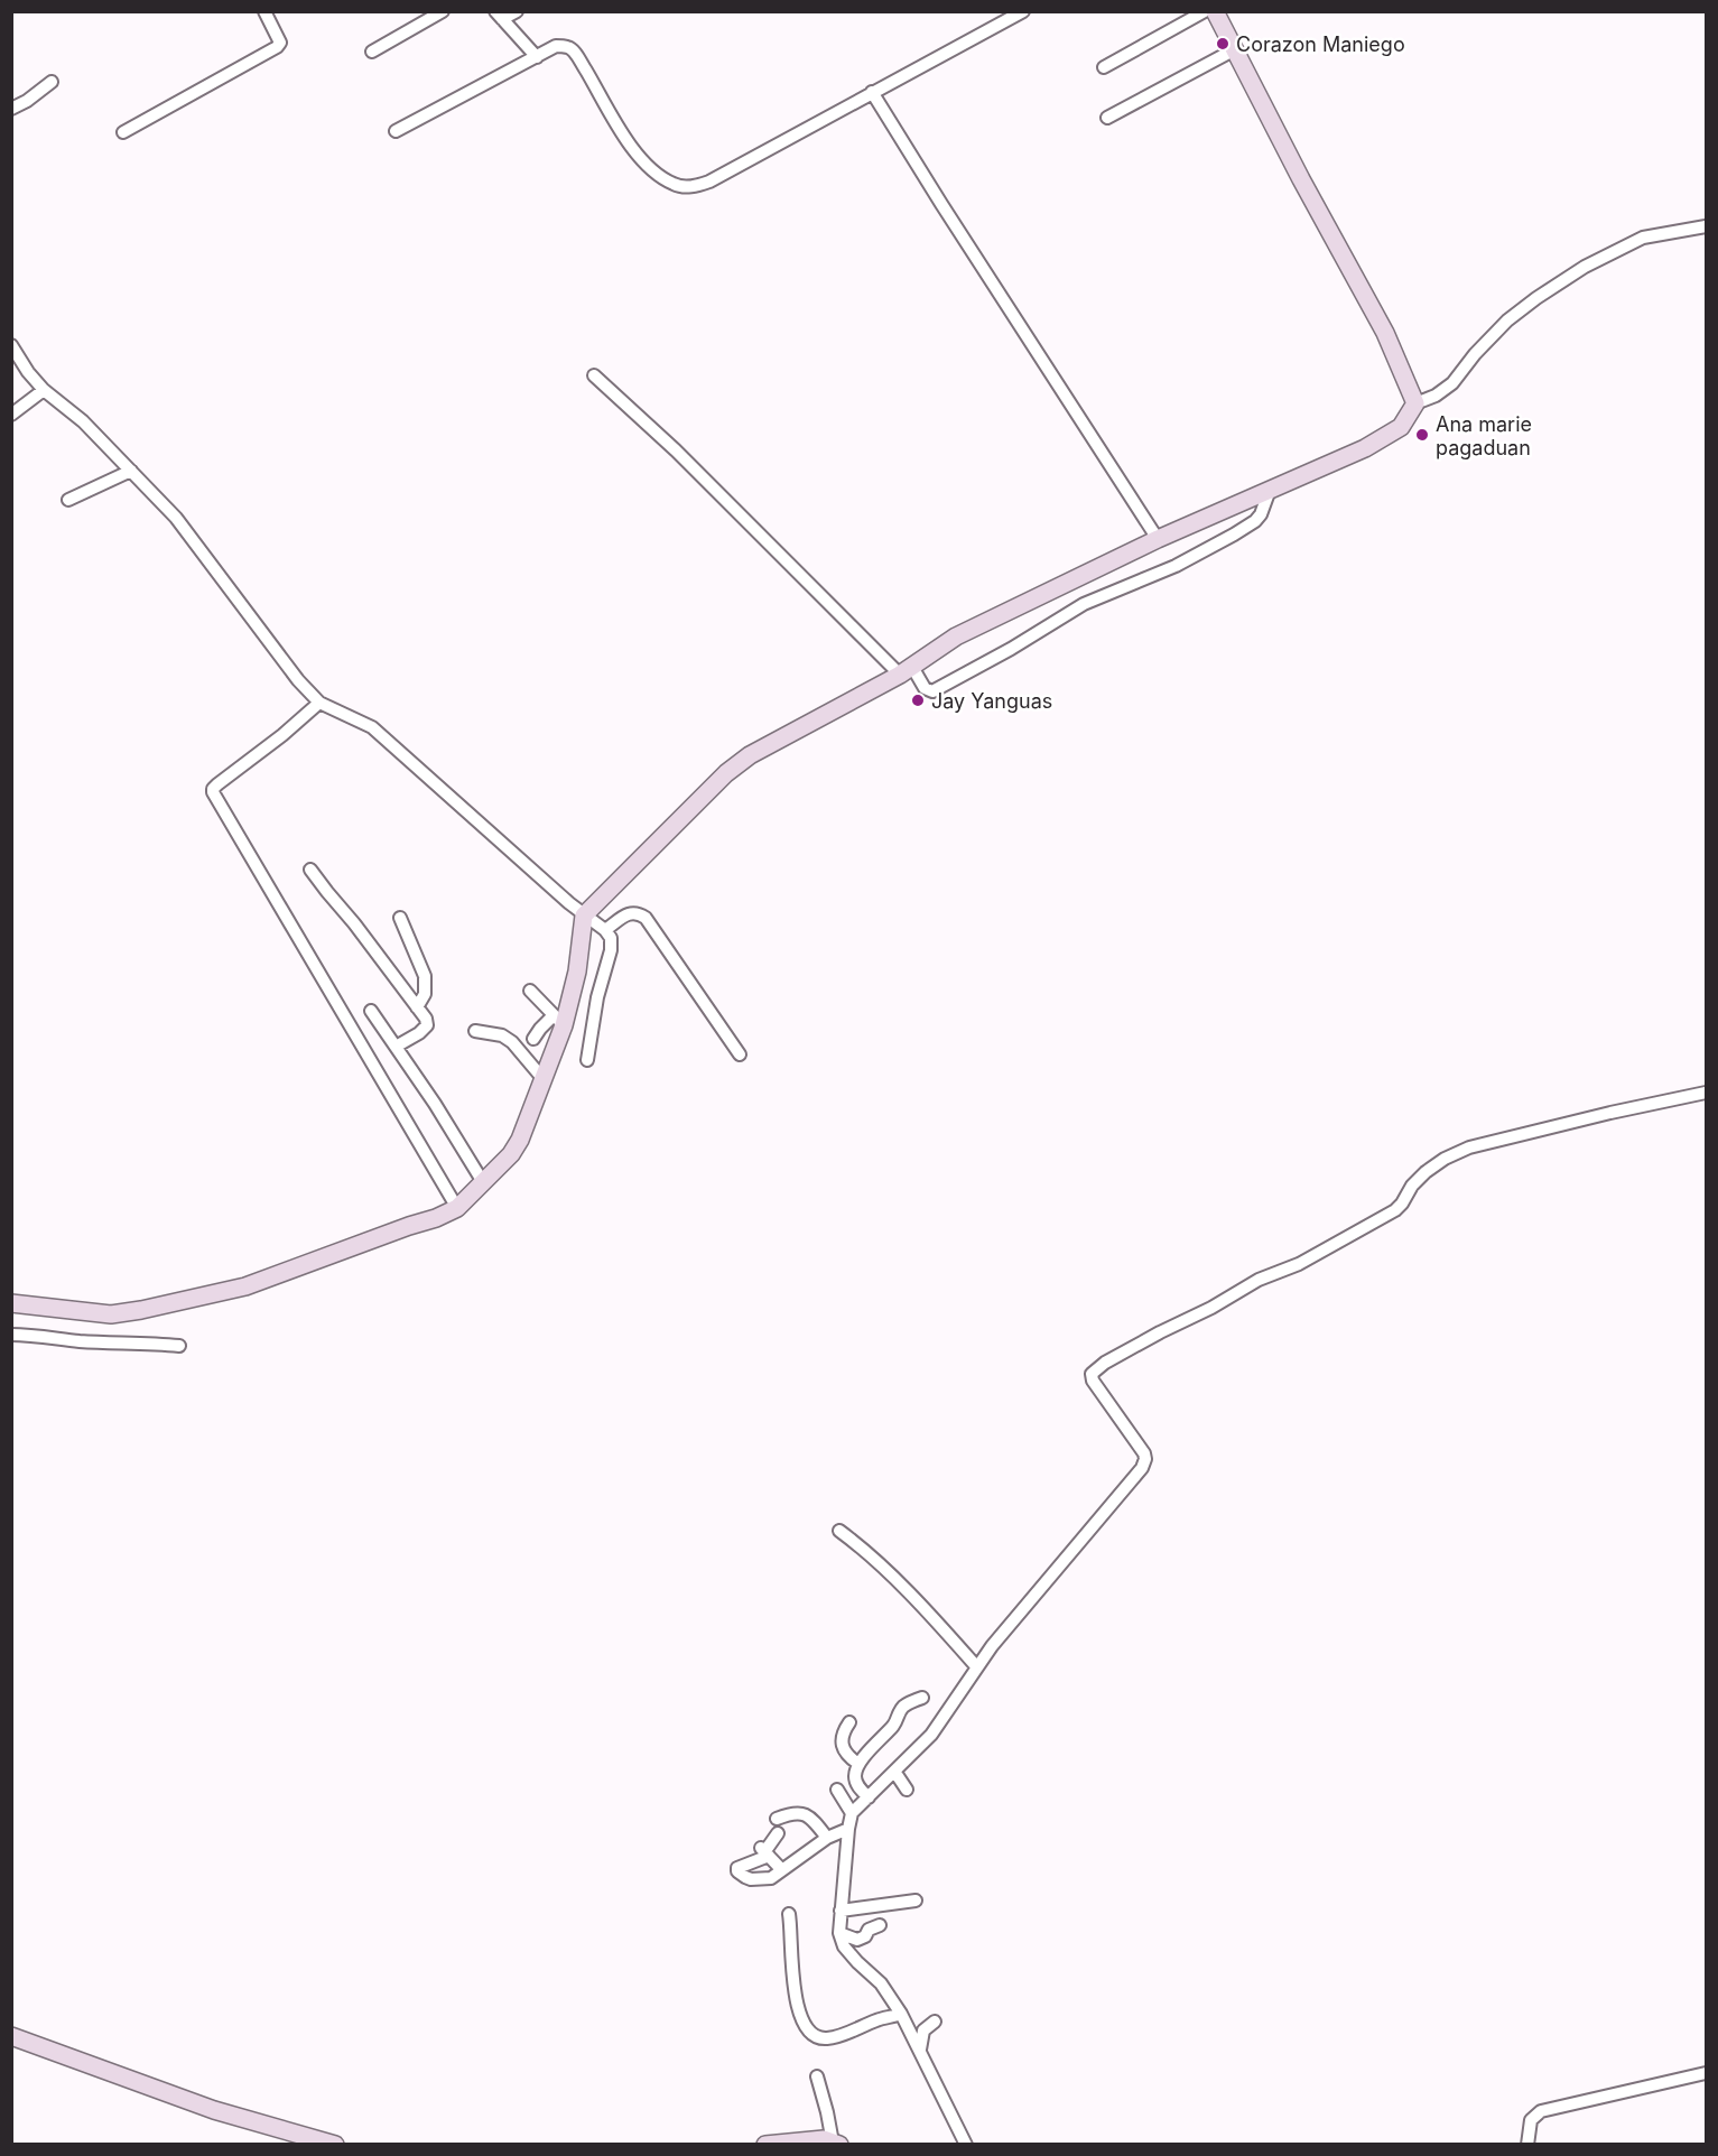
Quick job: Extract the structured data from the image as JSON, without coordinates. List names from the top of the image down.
{
  "places": ["Corazon Maniego", "Ana marie pagaduan", "Jay Yanguas"]
}
